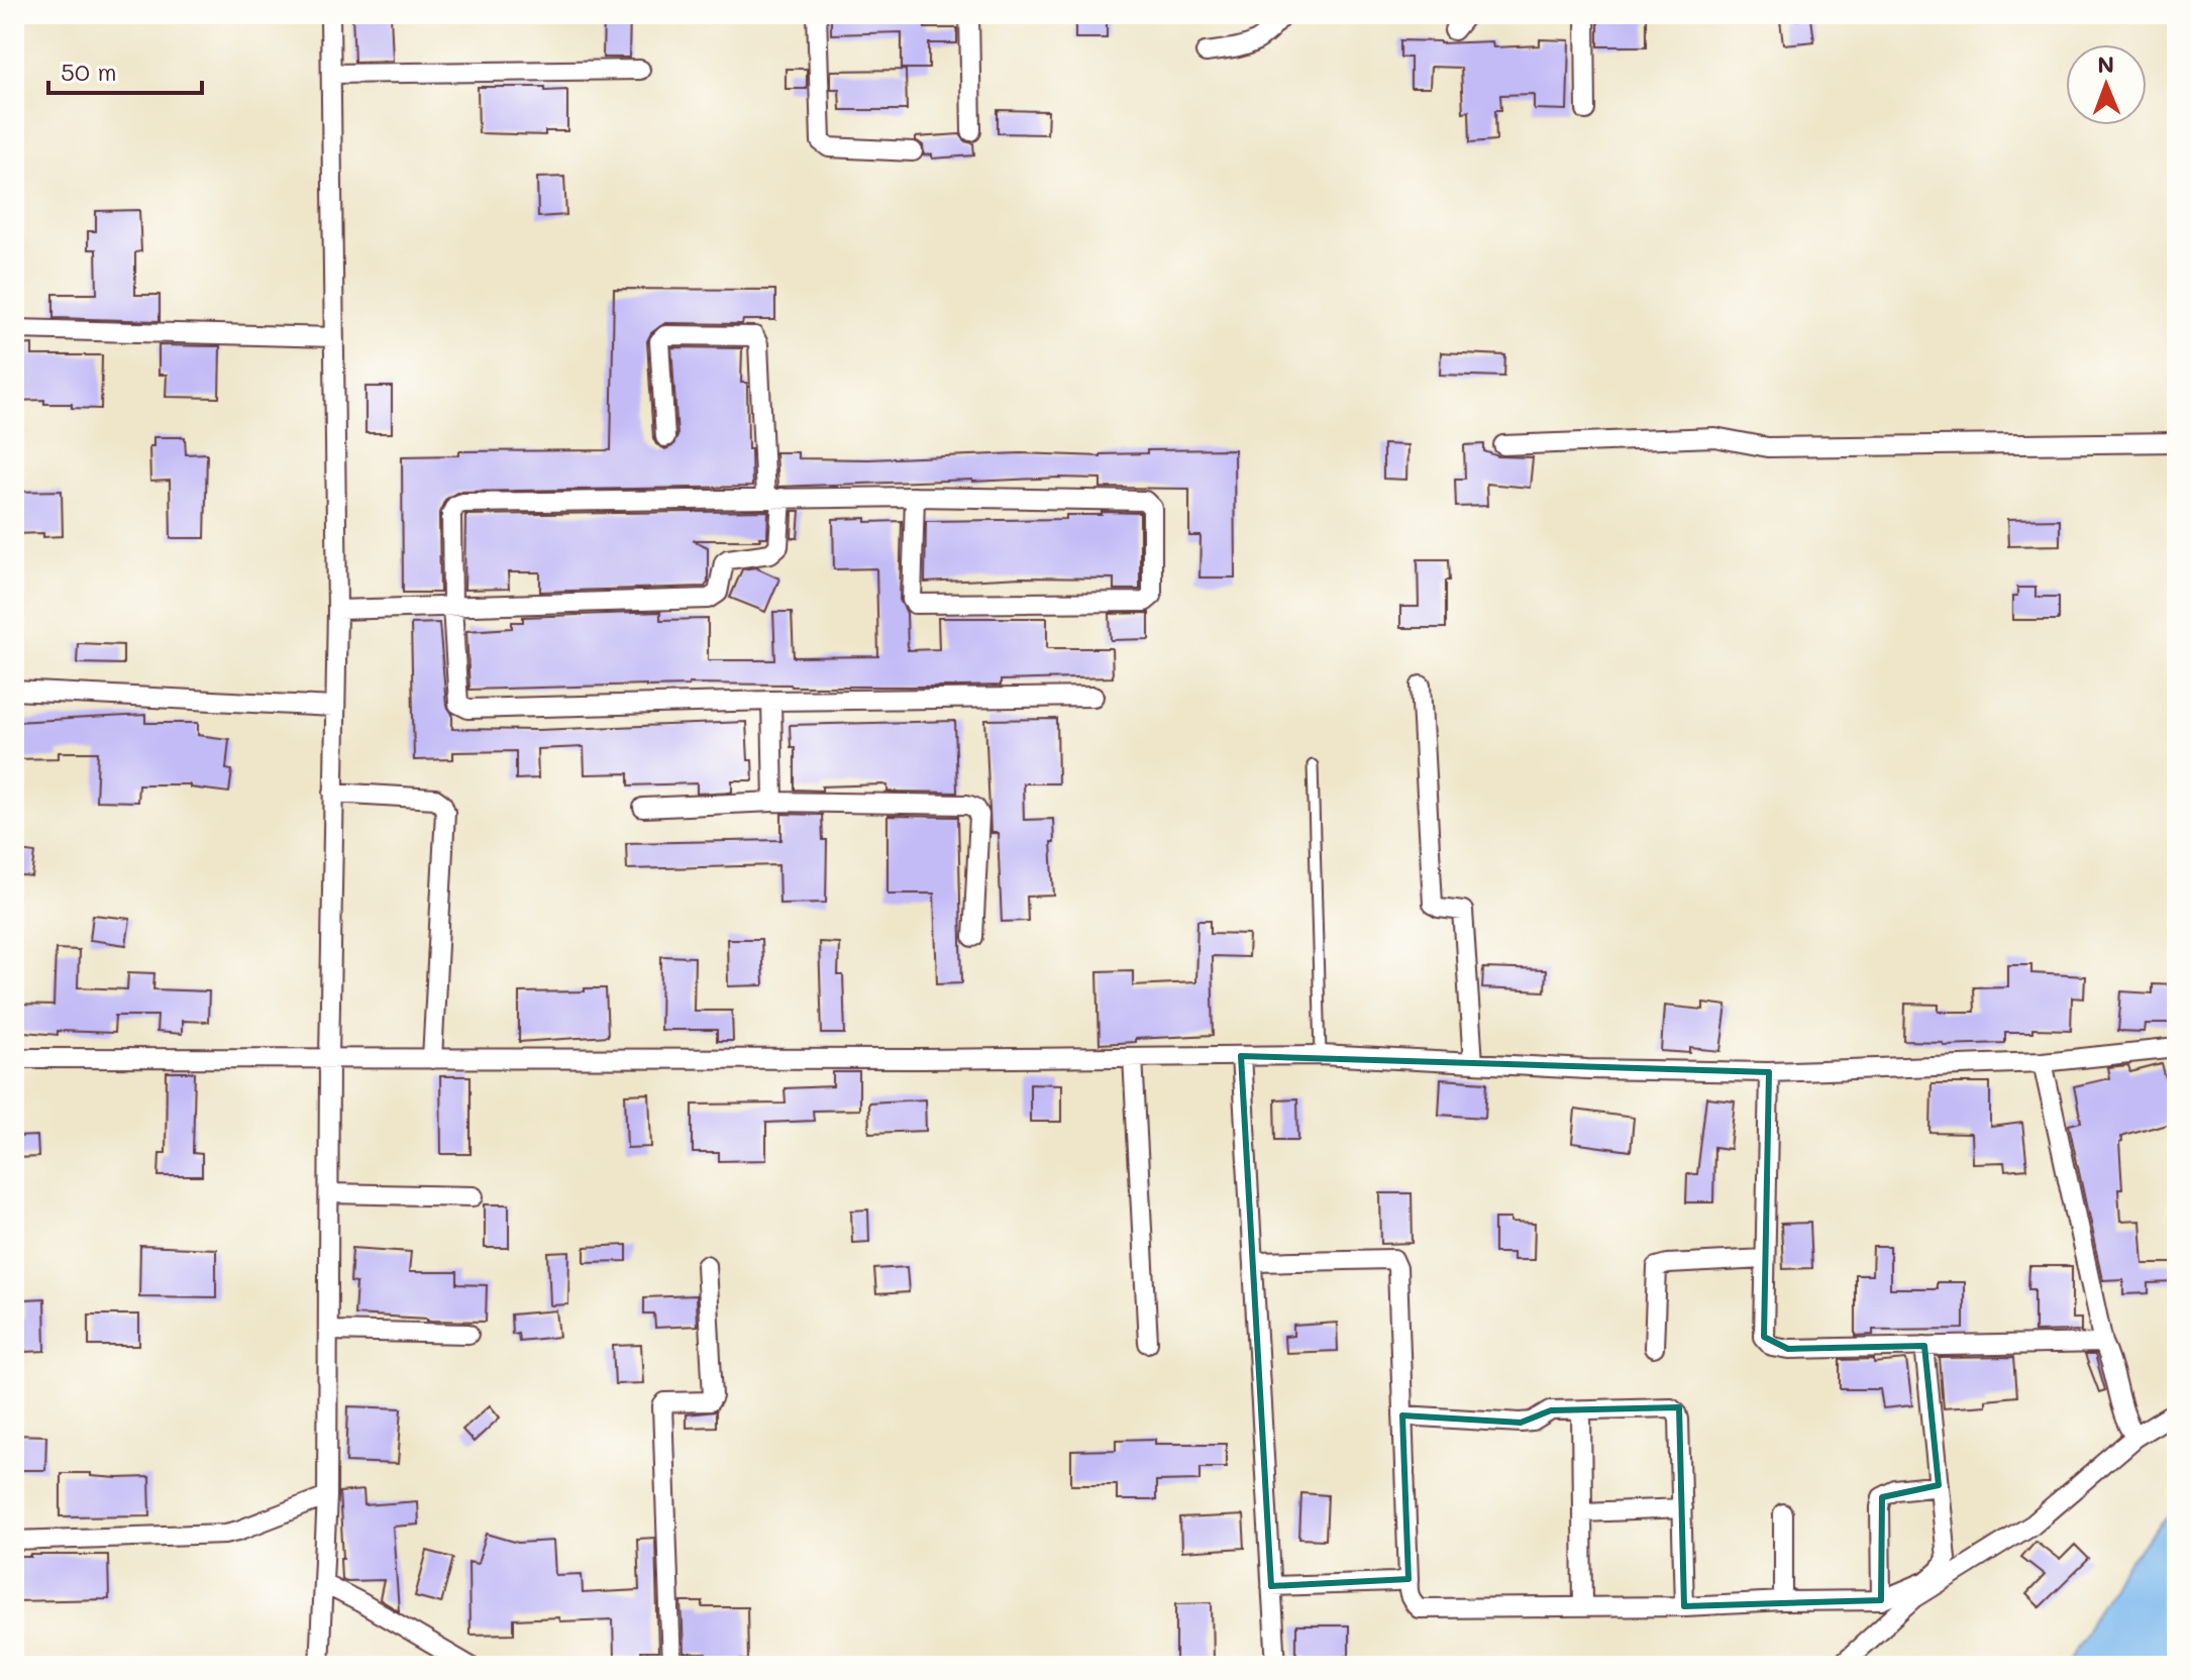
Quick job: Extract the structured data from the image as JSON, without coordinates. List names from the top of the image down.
{
  "scale_bar": "50 m",
  "north": "top"
}
